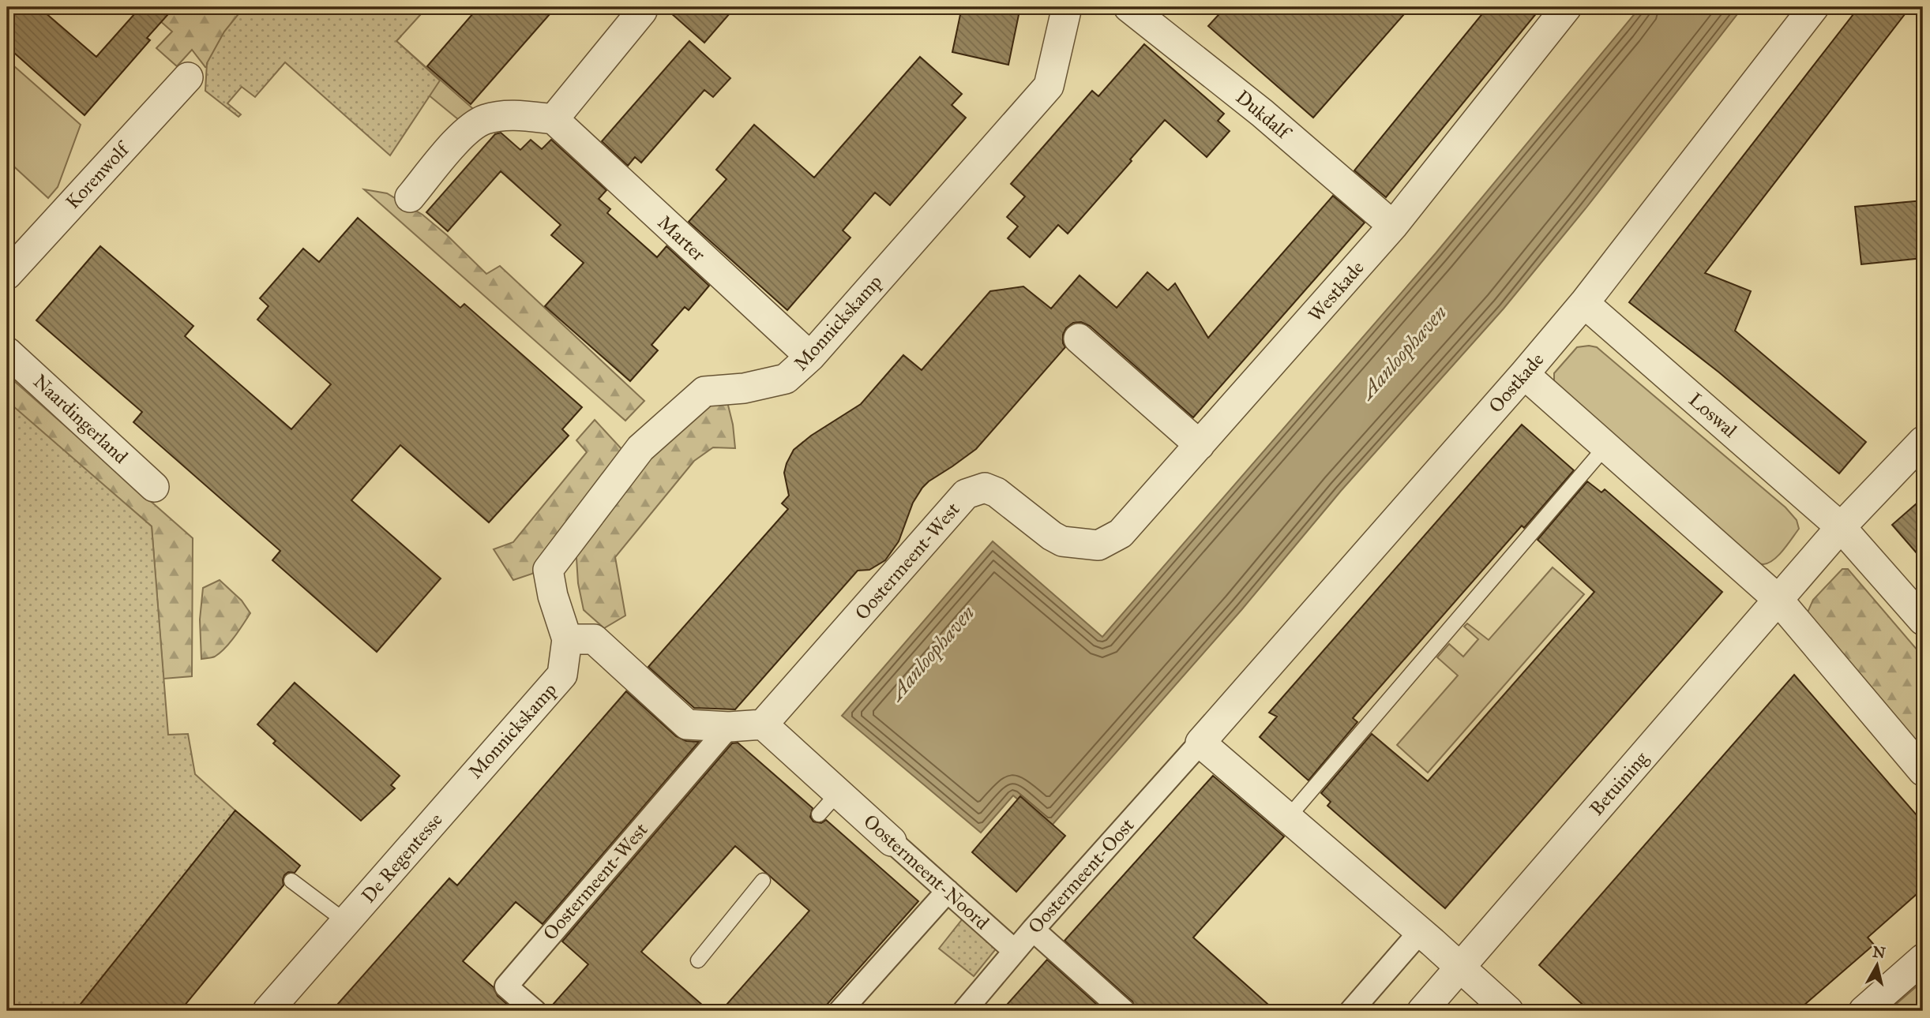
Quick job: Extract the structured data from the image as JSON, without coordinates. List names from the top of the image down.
{
  "streets": {
    "street": [
      "Dukdalf",
      "Korenwolf",
      "Marter",
      "Westkade",
      "Monnickskamp",
      "Oostkade",
      "Loswal",
      "Naardingerland",
      "Oostermeent-West",
      "Betuining",
      "De Regentesse",
      "Oostermeent-Noord",
      "Oostermeent-Oost"
    ]
  },
  "crossings": [
    ["Dukdalf", "Westkade"],
    ["Marter", "Monnickskamp"],
    ["Westkade", "Oostermeent-West"],
    ["Monnickskamp", "De Regentesse"],
    ["Oostkade", "Loswal"],
    ["Oostkade", "Oostermeent-Oost"],
    ["Oostermeent-West", "Oostermeent-Noord"],
    ["Oostermeent-Noord", "Oostermeent-Oost"]
  ],
  "water": ["Aanloophaven"],
  "north": "top"
}
